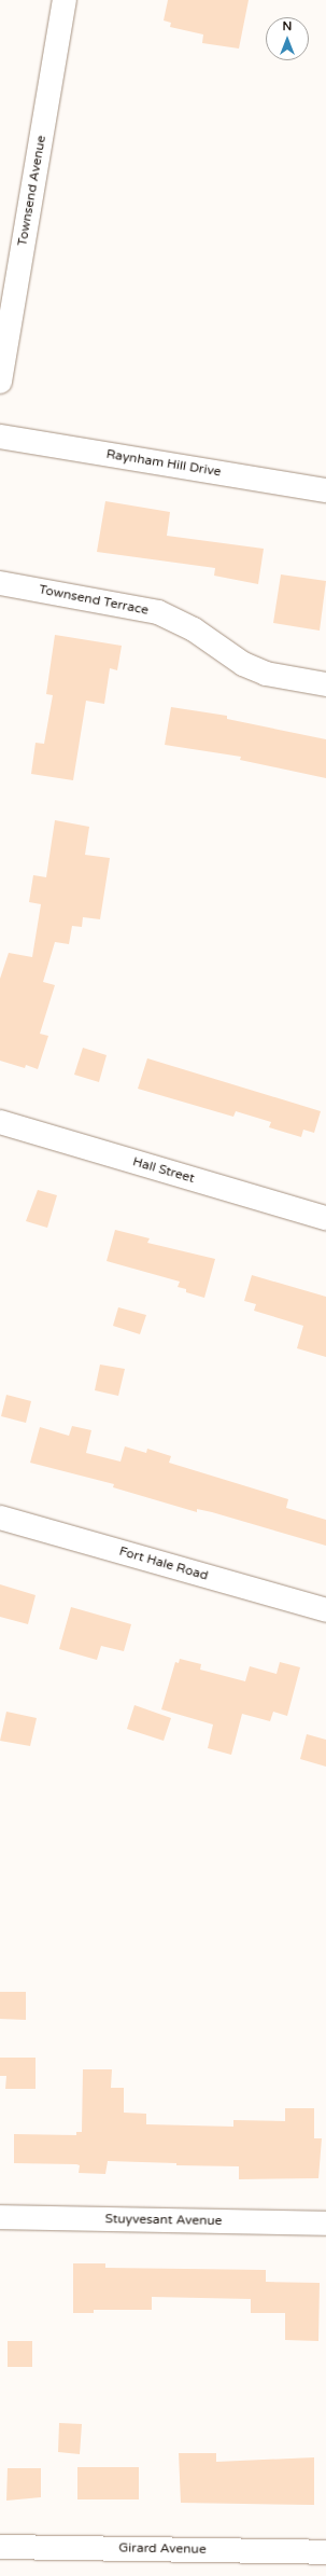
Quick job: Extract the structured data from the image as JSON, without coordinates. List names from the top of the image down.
{
  "streets": {
    "street": [
      "Townsend Avenue",
      "Raynham Hill Drive",
      "Townsend Terrace",
      "Hall Street",
      "Fort Hale Road",
      "Stuyvesant Avenue",
      "Girard Avenue"
    ]
  },
  "north": "top"
}
